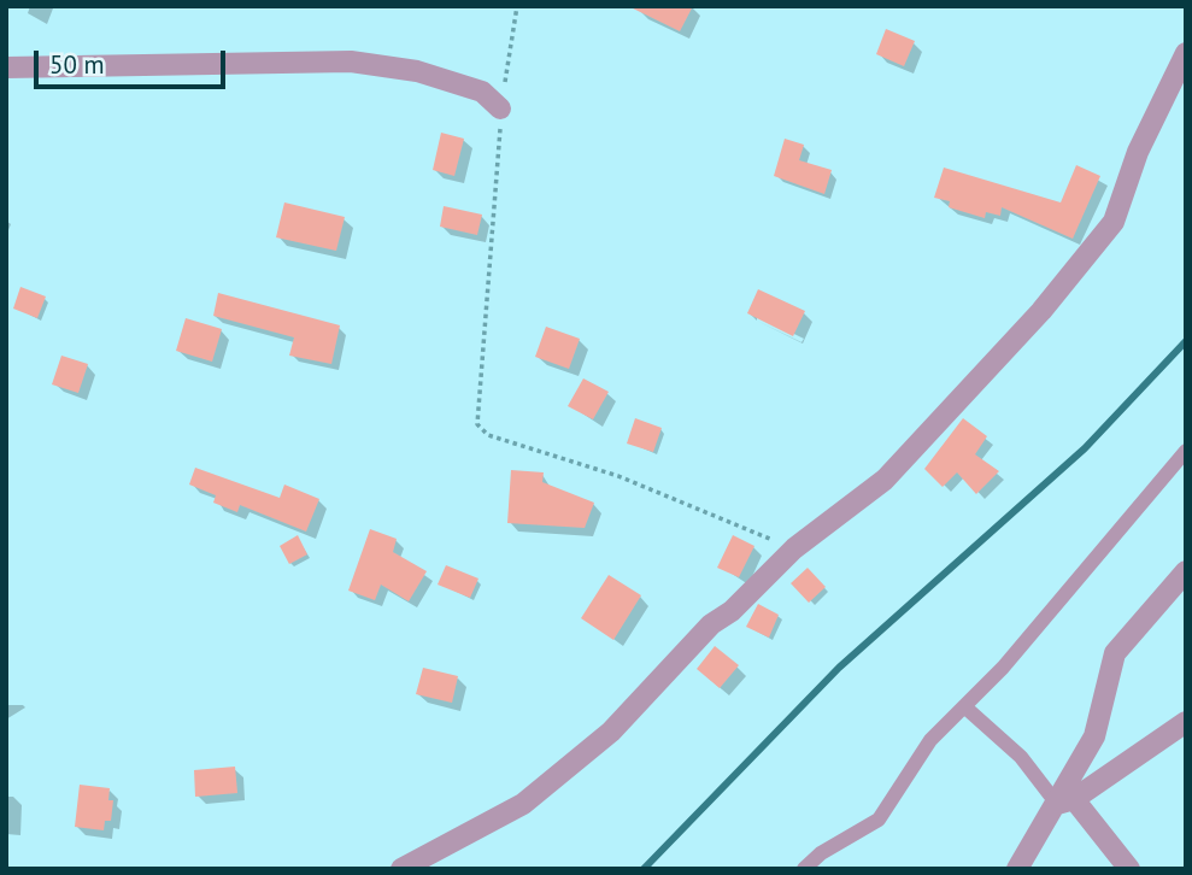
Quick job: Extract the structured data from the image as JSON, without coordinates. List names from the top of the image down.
{
  "scale_bar": "50 m"
}
